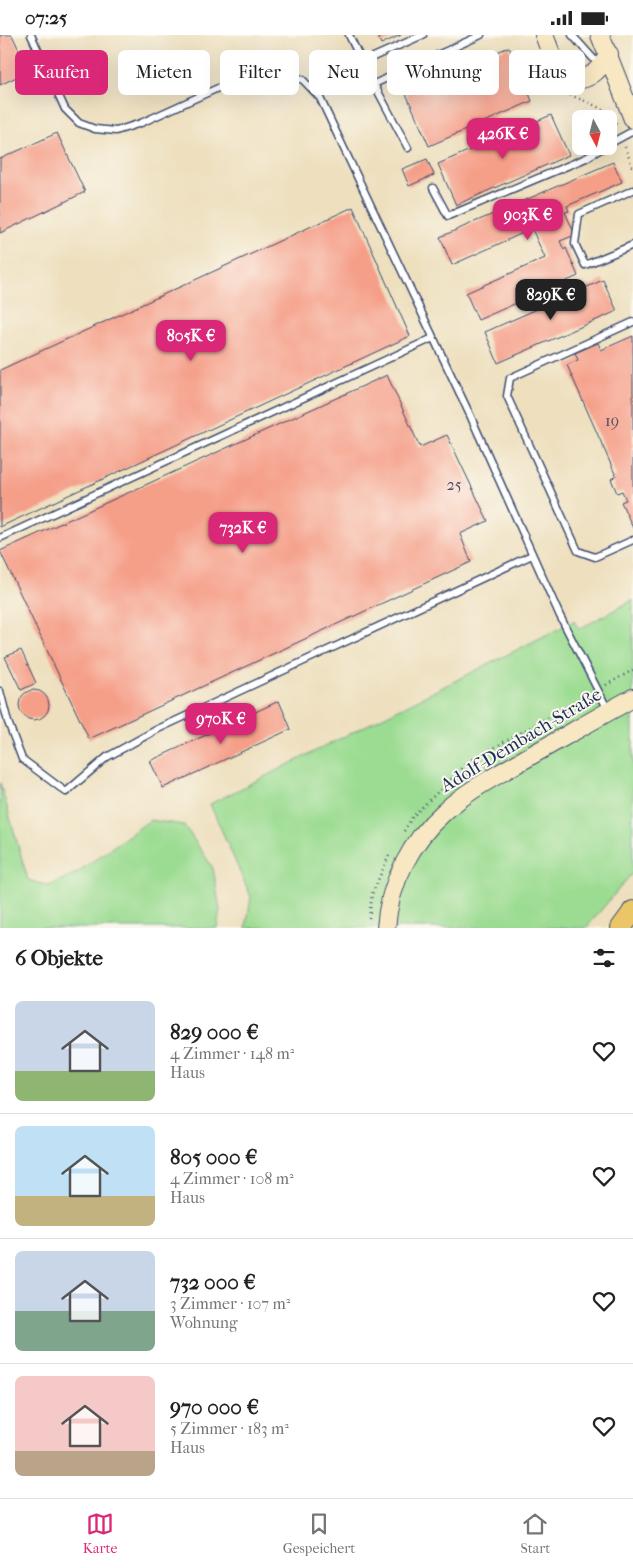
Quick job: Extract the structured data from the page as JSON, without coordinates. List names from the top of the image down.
{
  "streets": {
    "main road": ["Adolf-Dembach-Straße"]
  },
  "house_numbers": ["19", "25"],
  "north": "bottom",
  "page": {
    "status": "07:25",
    "chip": [
      "Kaufen",
      "Mieten",
      "Filter",
      "Neu",
      "Wohnung",
      "Haus"
    ],
    "price": [
      "426K €",
      "903K €",
      "829K €",
      "805K €",
      "732K €",
      "970K €"
    ],
    "heading": "6 Objekte",
    "list": [
      {
        "name": "829 000 €",
        "note": "4 Zimmer · 148 m² · Haus"
      },
      {
        "name": "805 000 €",
        "note": "4 Zimmer · 108 m² · Haus"
      },
      {
        "name": "732 000 €",
        "note": "3 Zimmer · 107 m² · Wohnung"
      },
      {
        "name": "970 000 €",
        "note": "5 Zimmer · 183 m² · Haus"
      }
    ],
    "tabs": ["Karte", "Gespeichert", "Start"]
  }
}
